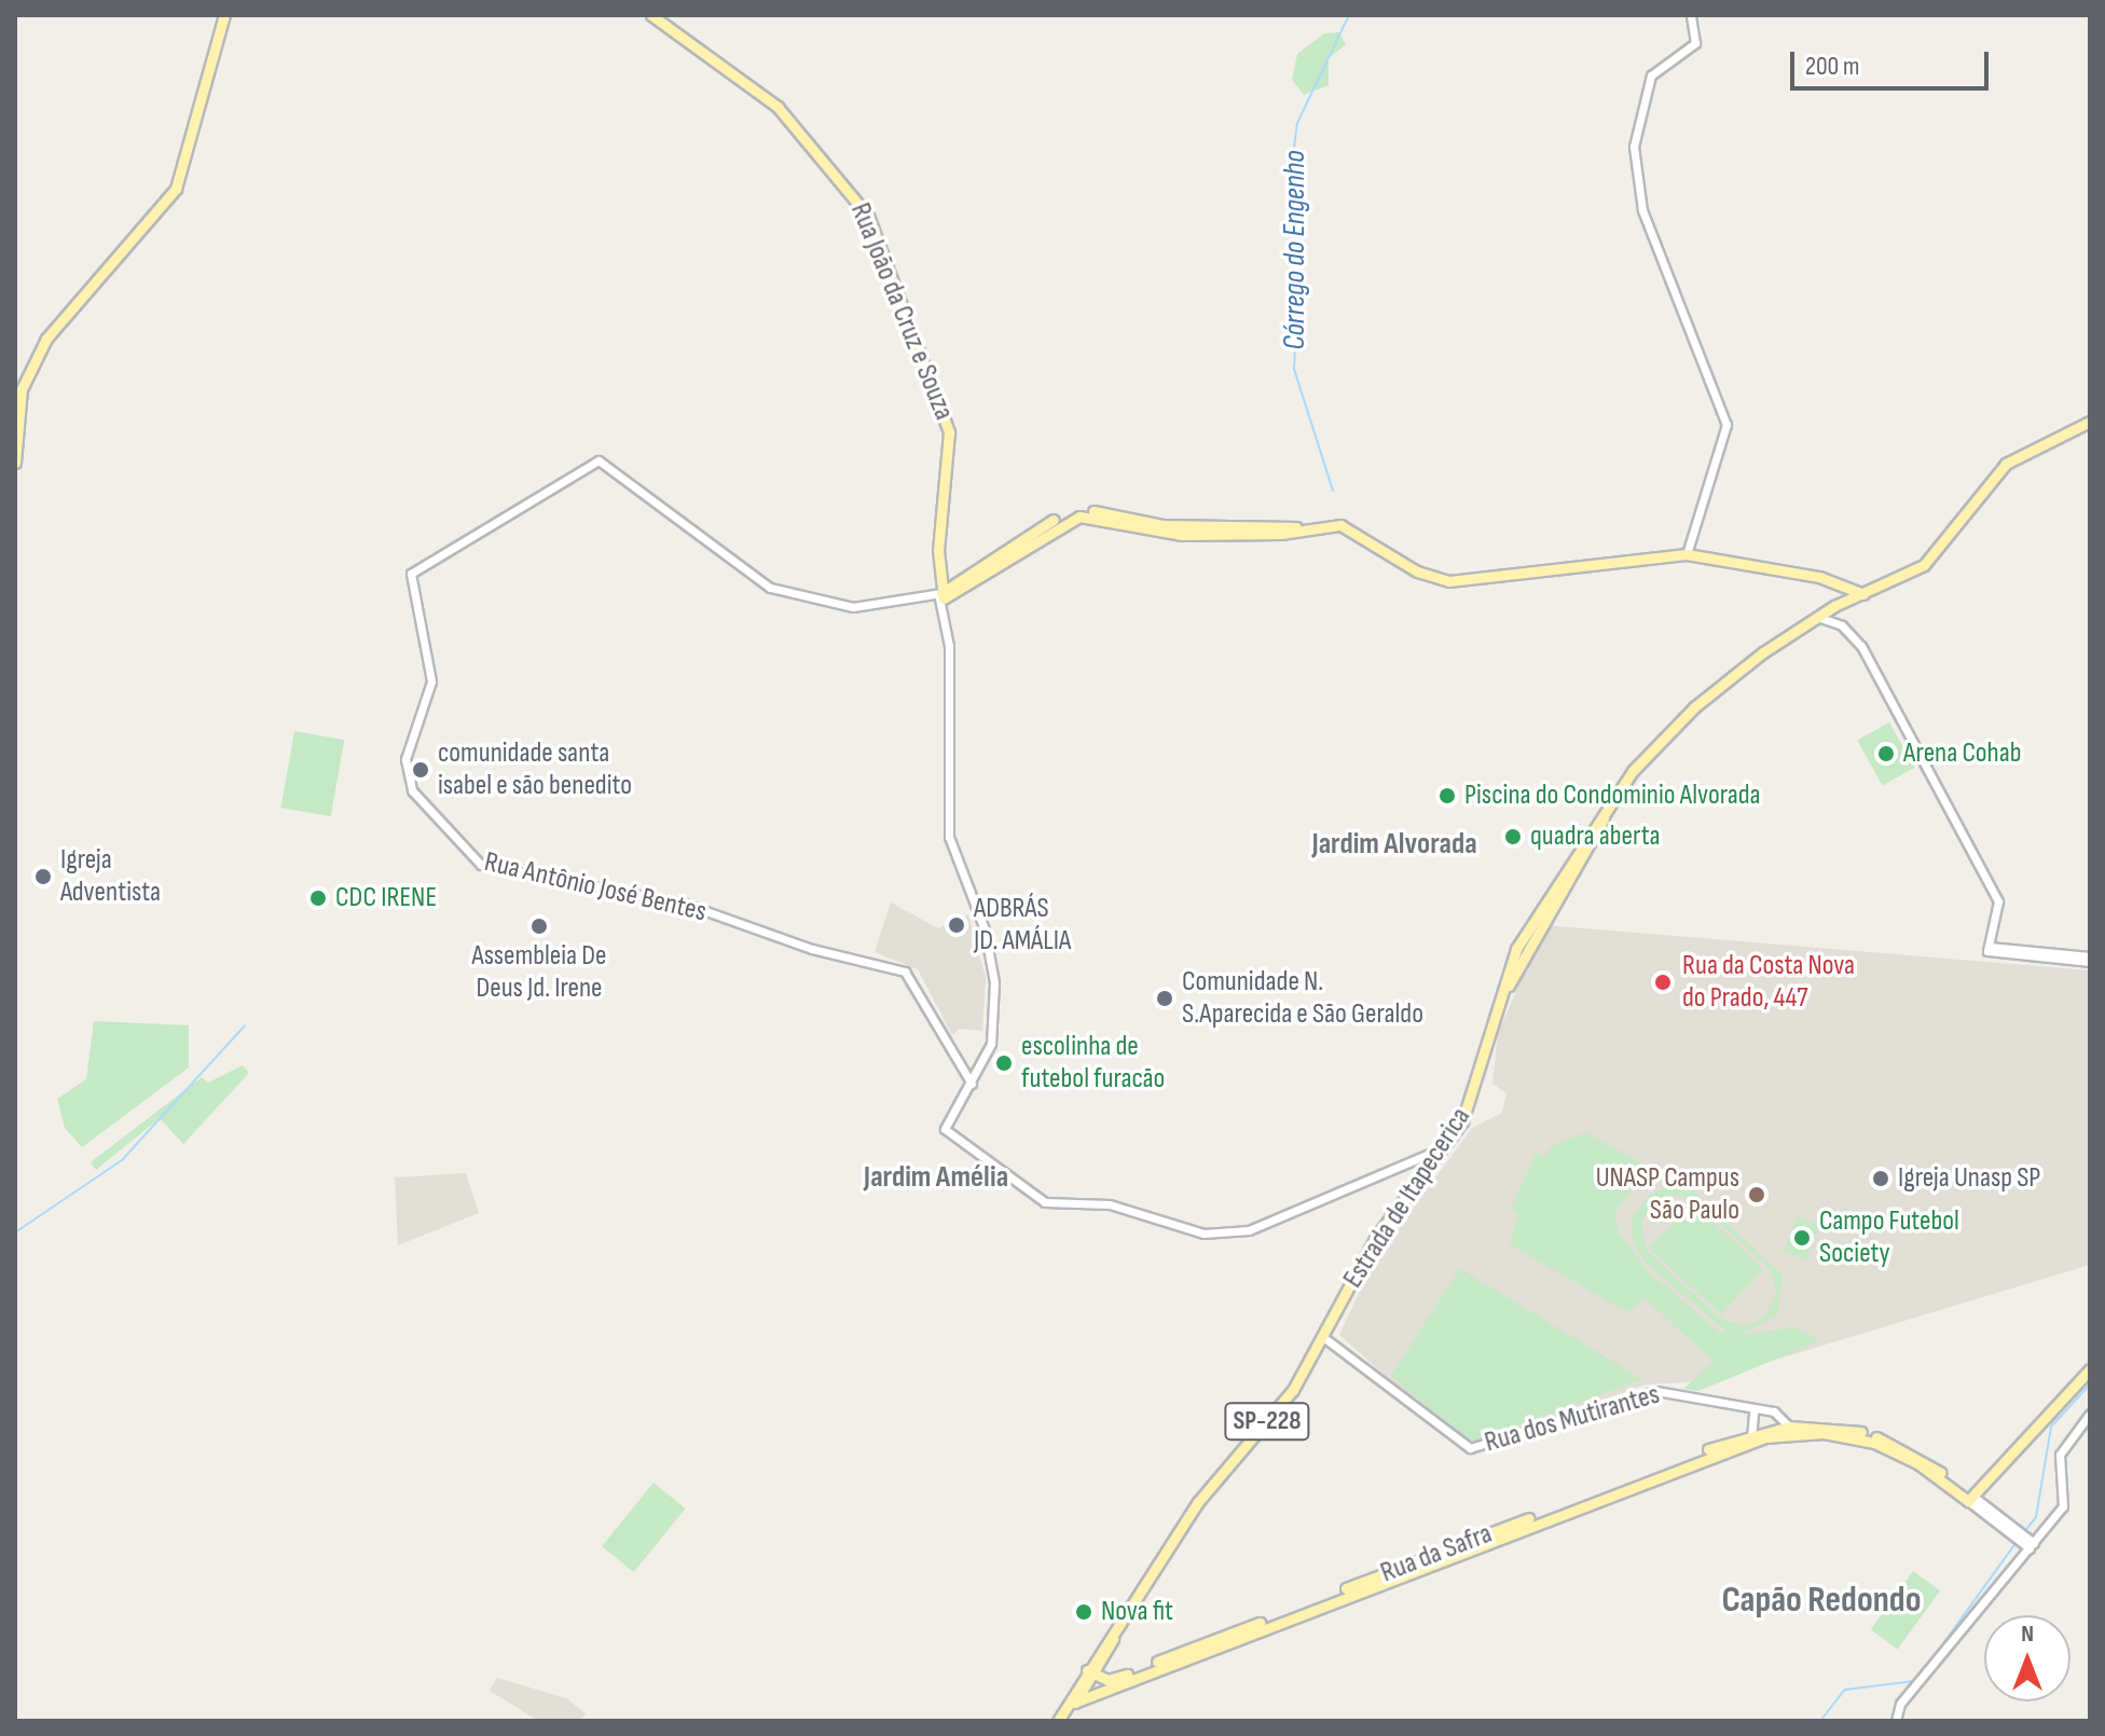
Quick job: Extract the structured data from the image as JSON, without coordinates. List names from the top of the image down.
{
  "streets": {
    "main road": [
      "Rua João da Cruz e Souza",
      "Estrada de Itapecerica",
      "SP-228",
      "Rua da Safra"
    ],
    "street": ["Rua Antônio José Bentes", "Rua dos Mutirantes"]
  },
  "crossings": [
    ["Rua João da Cruz e Souza", "Rua Antônio José Bentes"],
    ["Estrada de Itapecerica", "Rua dos Mutirantes"],
    ["Estrada de Itapecerica", "Rua da Safra"]
  ],
  "districts": ["Jardim Alvorada", "Jardim Amélia", "Capão Redondo"],
  "water": ["Córrego do Engenho"],
  "places": [
    "Arena Cohab",
    "comunidade santa isabel e são benedito",
    "Piscina do Condominio Alvorada",
    "quadra aberta",
    "Igreja Adventista",
    "CDC IRENE",
    "ADBRÁS JD. AMÁLIA",
    "Assembleia De Deus Jd. Irene",
    "Rua da Costa Nova do Prado, 447",
    "Comunidade N. S.Aparecida e São Geraldo",
    "escolinha de futebol furacão",
    "Igreja Unasp SP",
    "UNASP Campus São Paulo",
    "Campo Futebol Society",
    "Nova fit"
  ],
  "scale_bar": "200 m",
  "north": "top"
}
